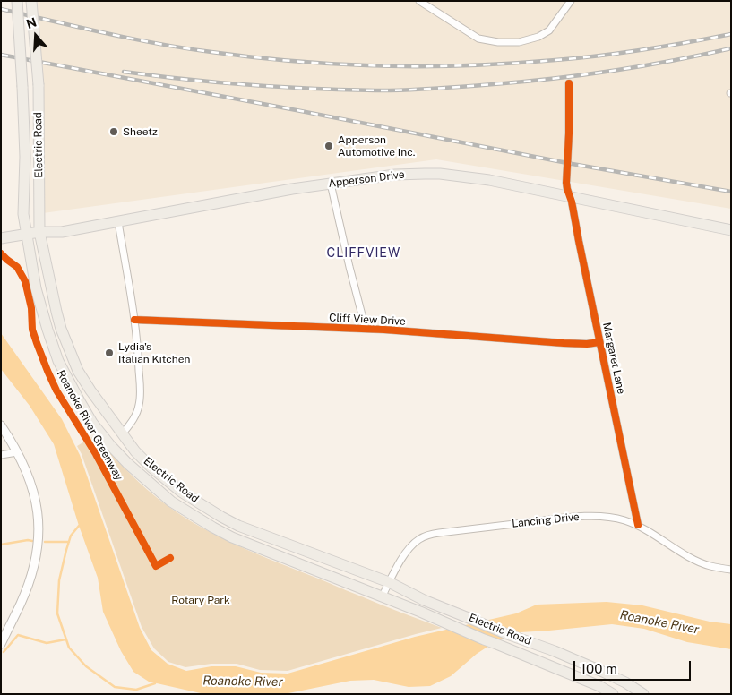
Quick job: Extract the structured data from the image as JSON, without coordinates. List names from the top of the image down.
{
  "streets": {
    "main road": ["Electric Road", "Apperson Drive"],
    "street": ["Cliff View Drive", "Margaret Lane", "Lancing Drive"],
    "cycle path": ["Roanoke River Greenway"]
  },
  "crossings": [
    ["Electric Road", "Apperson Drive"],
    ["Electric Road", "Lancing Drive"],
    ["Apperson Drive", "Margaret Lane"],
    ["Cliff View Drive", "Margaret Lane"],
    ["Margaret Lane", "Lancing Drive"]
  ],
  "districts": ["CLIFFVIEW"],
  "water": ["Roanoke River"],
  "parks": ["Rotary Park"],
  "places": ["Sheetz", "Apperson Automotive Inc.", "Lydia's Italian Kitchen"],
  "scale_bar": "100 m",
  "north": "top"
}
